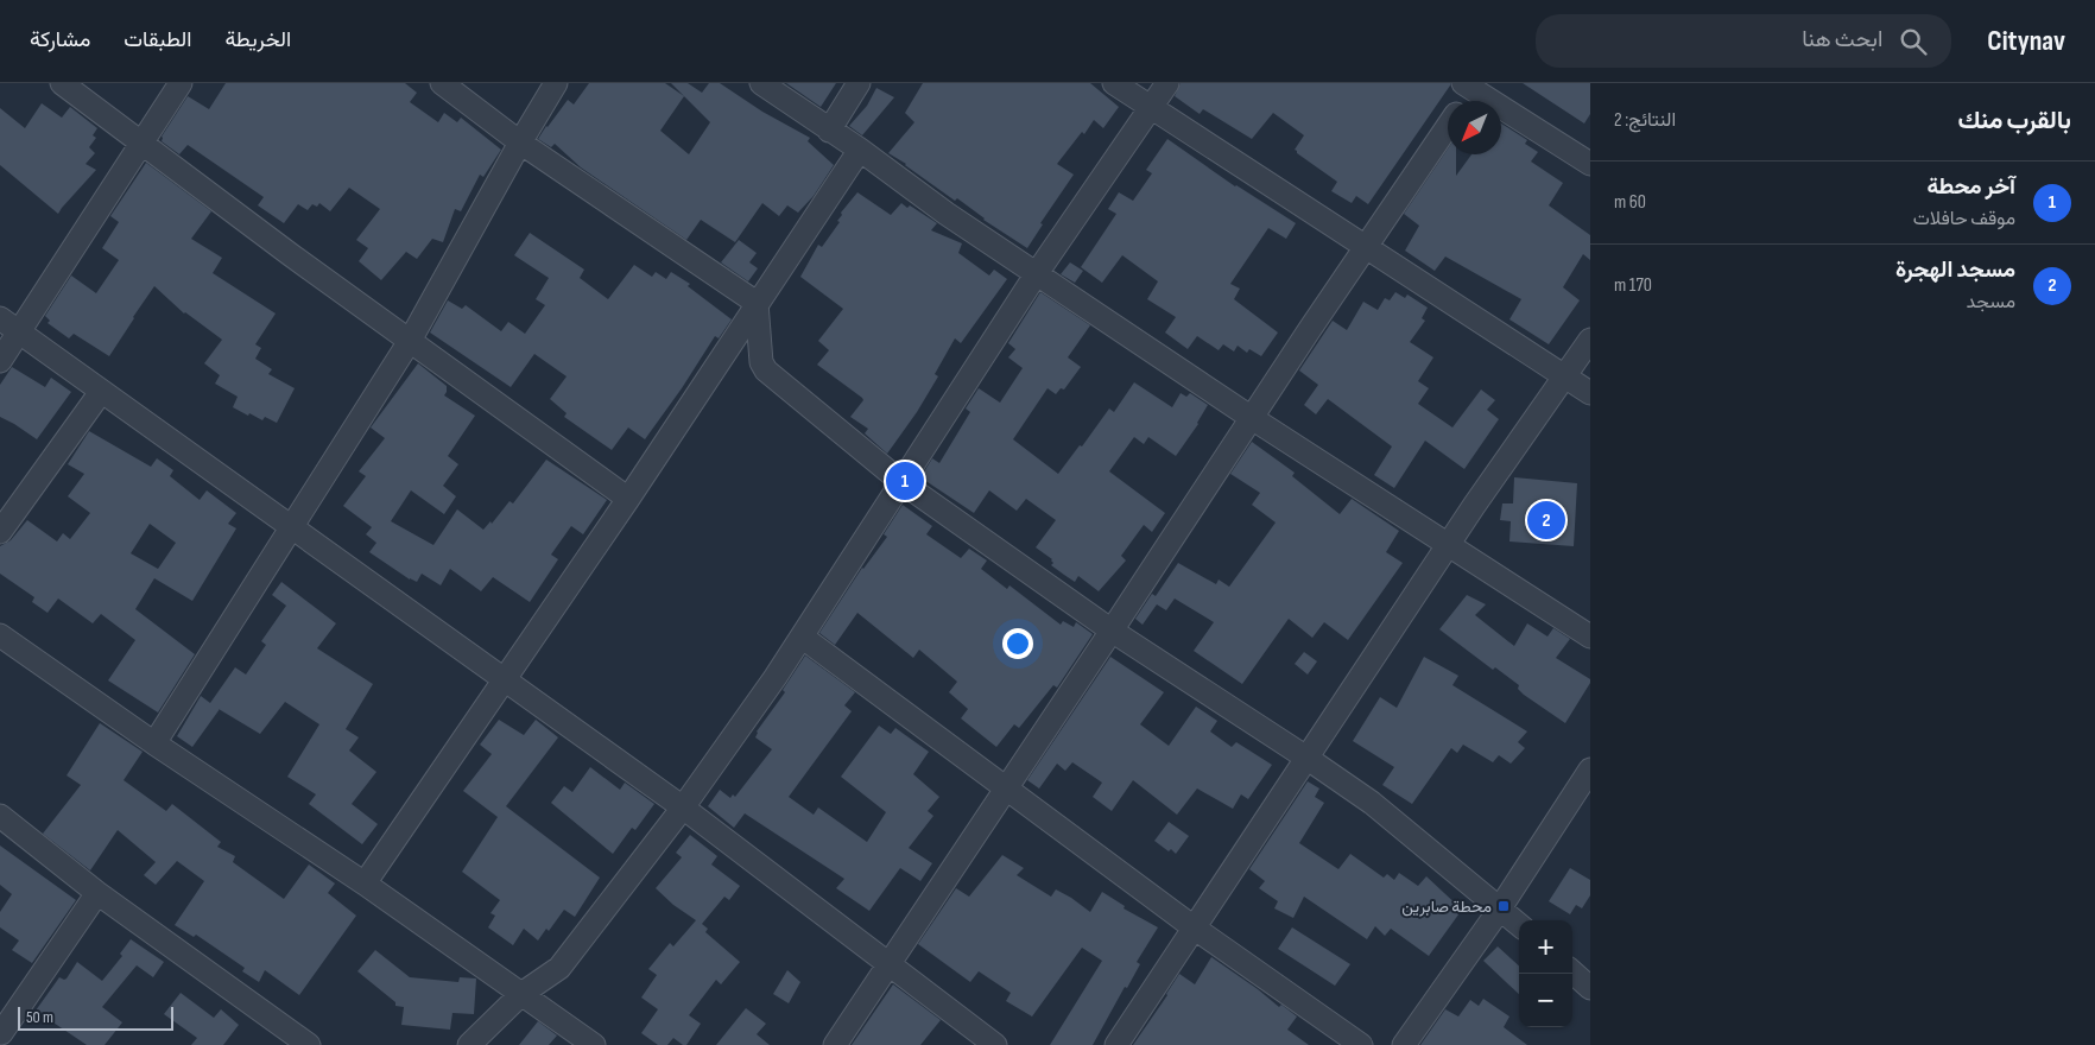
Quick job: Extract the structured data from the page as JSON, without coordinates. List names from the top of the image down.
{
  "places": {
    "transit": ["محطة صابرين"]
  },
  "scale_bar": "50 m",
  "north": "bottom left",
  "page": {
    "header": "Citynav",
    "search": "ابحث هنا",
    "nav": ["الخريطة", "الطبقات", "مشاركة"],
    "heading": ["بالقرب منك", "النتائج: 2"],
    "list": [
      {
        "mark": "1",
        "name": "آخر محطة",
        "note": "موقف حافلات",
        "value": "60 m"
      },
      {
        "mark": "2",
        "name": "مسجد الهجرة",
        "note": "مسجد",
        "value": "170 m"
      }
    ],
    "pins": ["1", "2"],
    "map_buttons": ["+", "−"],
    "scale": "50 m"
  }
}
